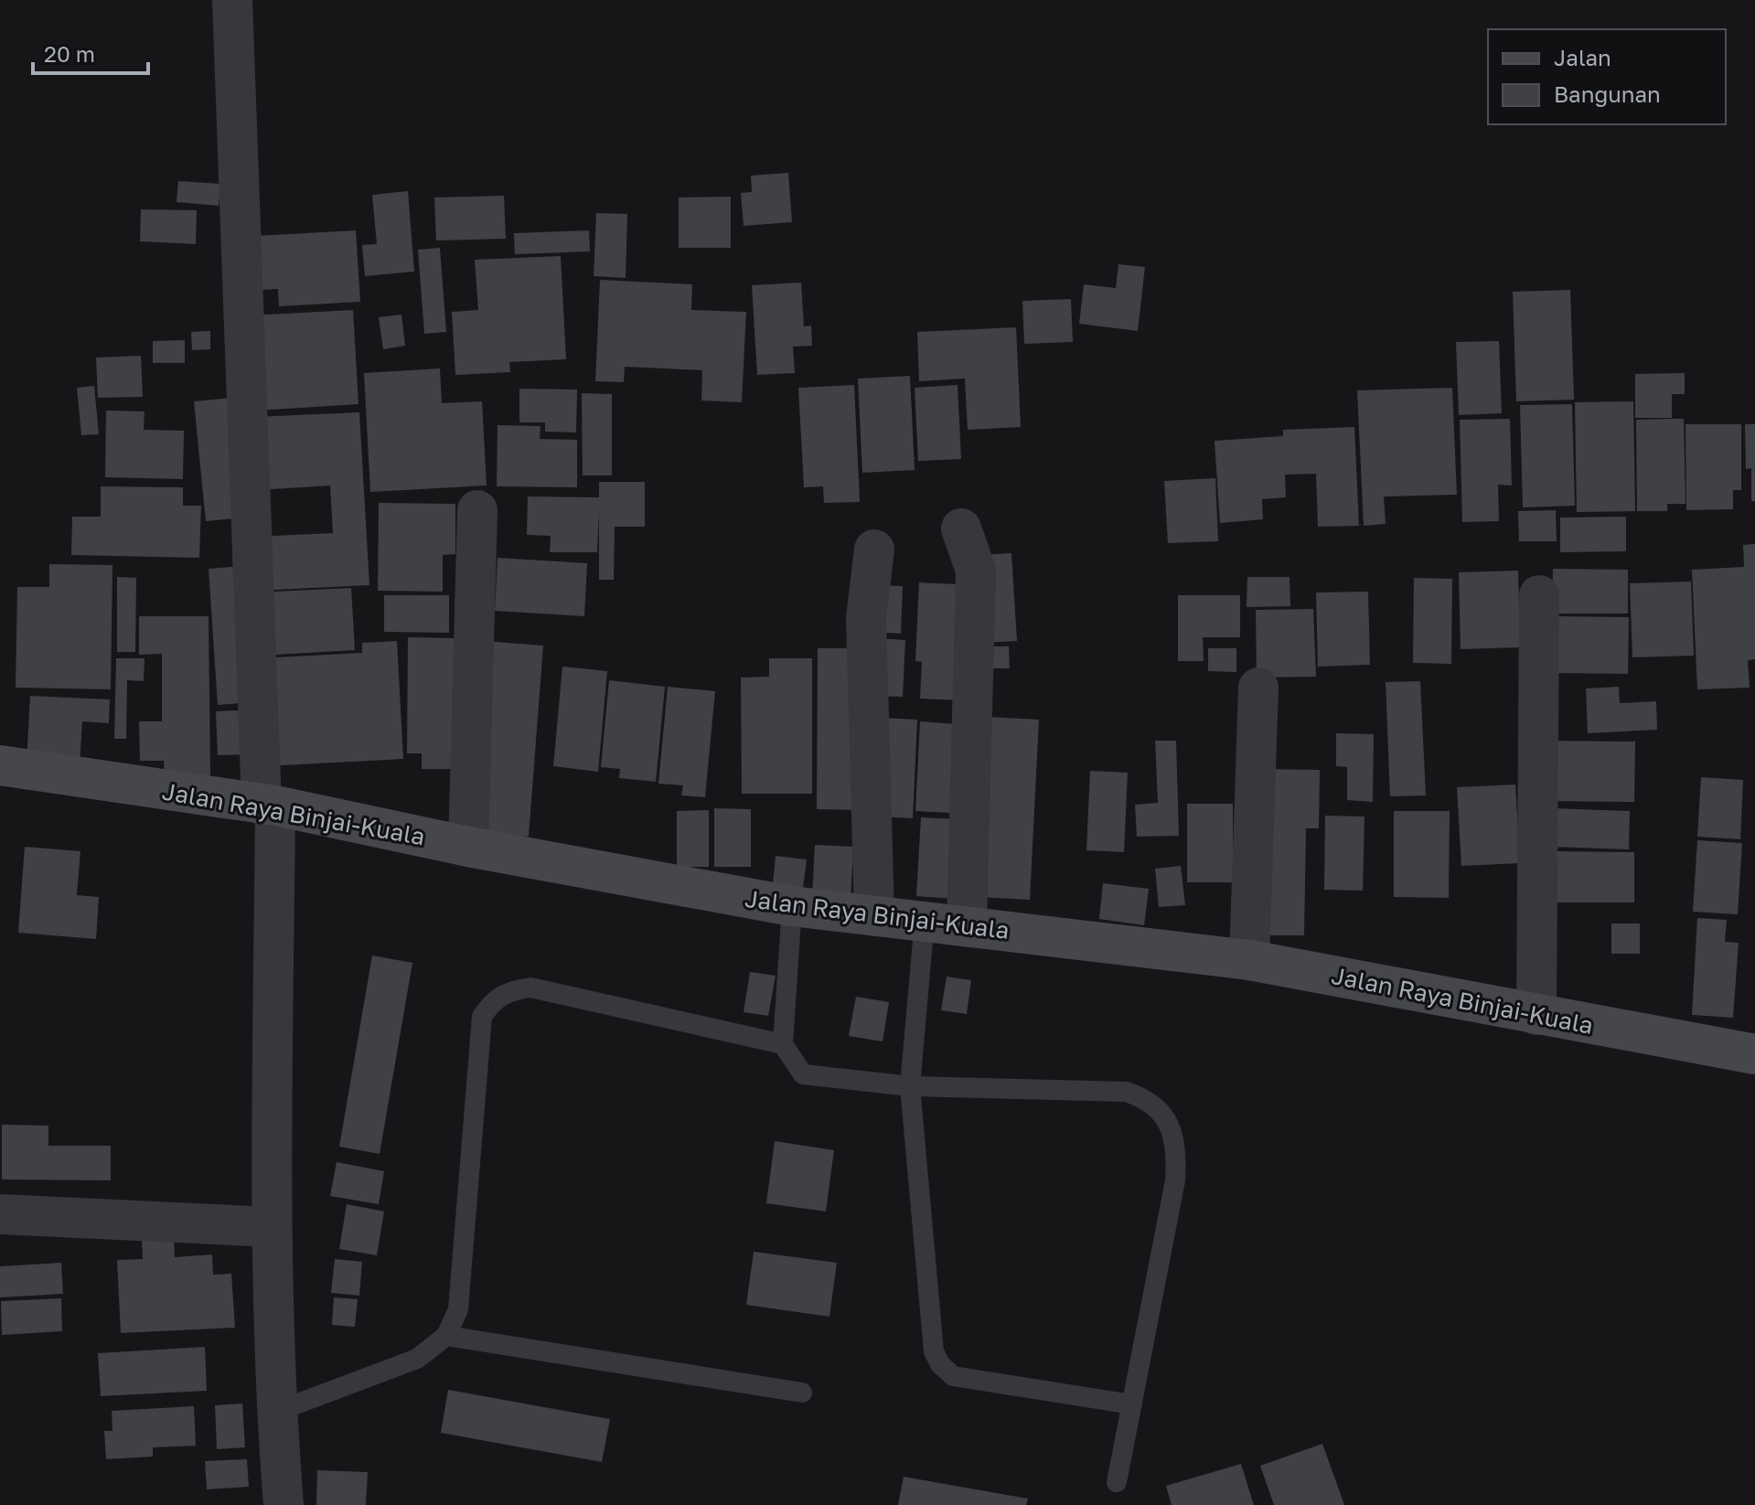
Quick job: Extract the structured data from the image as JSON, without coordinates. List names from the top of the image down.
{
  "streets": {
    "main road": ["Jalan Raya Binjai-Kuala"]
  },
  "legend": ["Jalan", "Bangunan"],
  "scale_bar": "20 m"
}
